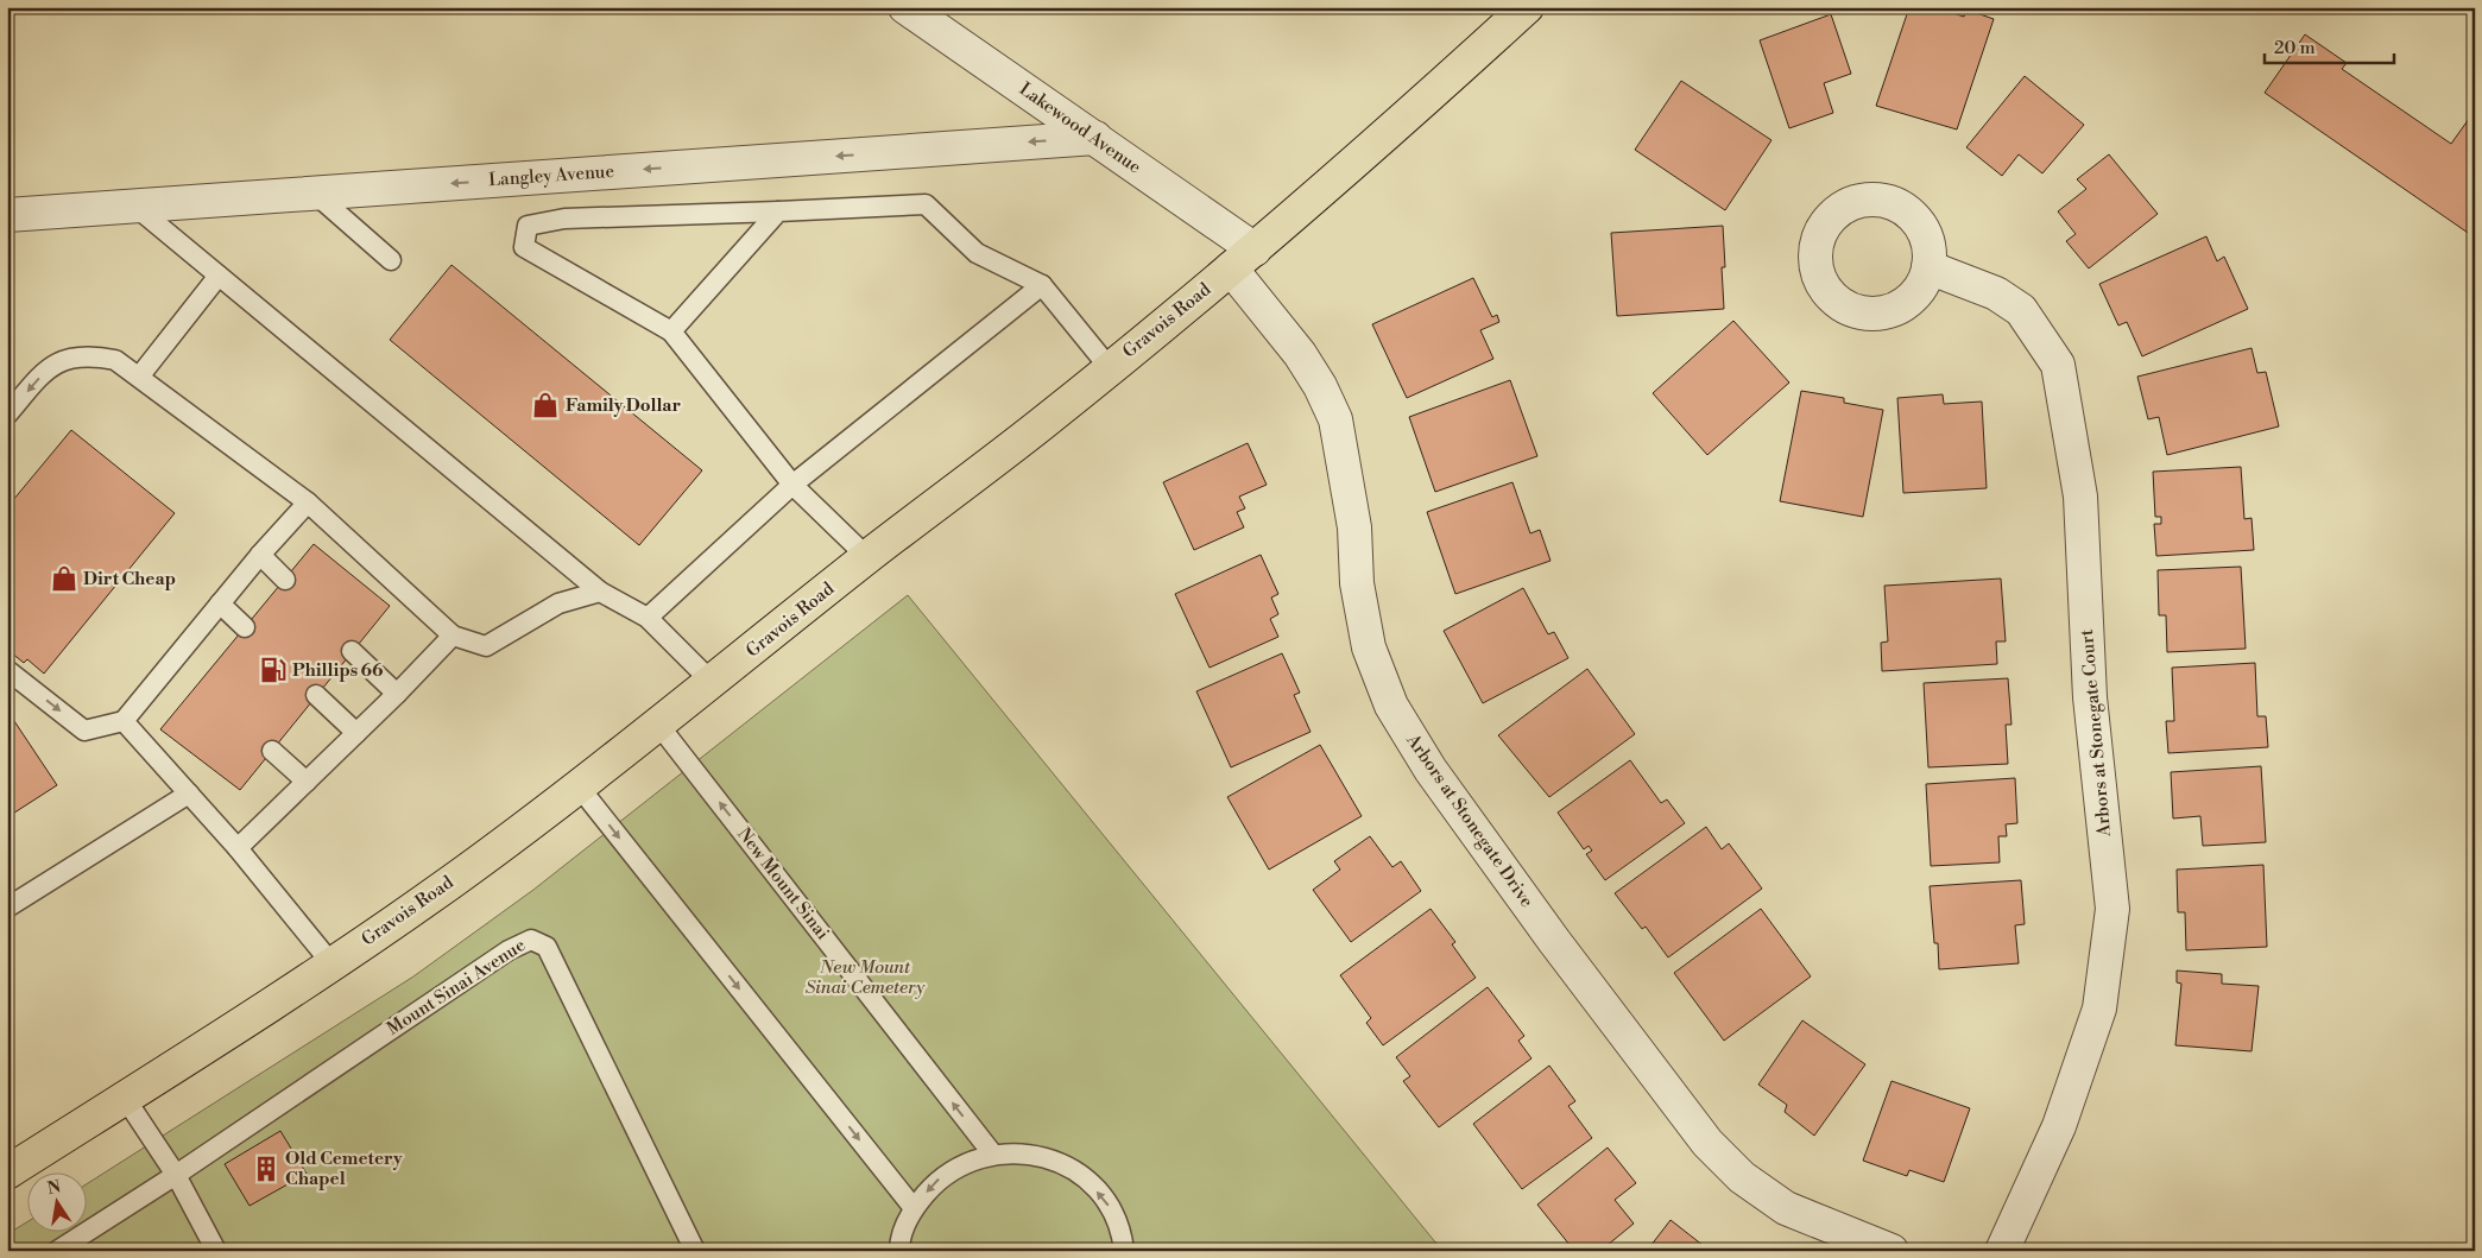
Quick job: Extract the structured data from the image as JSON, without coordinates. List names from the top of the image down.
{
  "streets": {
    "main road": ["Gravois Road"],
    "street": [
      "Lakewood Avenue",
      "Langley Avenue",
      "Arbors at Stonegate Court",
      "Arbors at Stonegate Drive"
    ],
    "lane": ["New Mount Sinai", "Mount Sinai Avenue"]
  },
  "crossings": [
    ["Lakewood Avenue", "Langley Avenue"],
    ["Lakewood Avenue", "Gravois Road"],
    ["Lakewood Avenue", "Arbors at Stonegate Drive"],
    ["Gravois Road", "Arbors at Stonegate Drive"],
    ["Gravois Road", "New Mount Sinai"]
  ],
  "one_way": ["Langley Avenue"],
  "parks": ["New Mount Sinai Cemetery"],
  "places": {
    "shop": ["Family Dollar", "Dirt Cheap"],
    "fuel station": ["Phillips 66"],
    "building": ["Old Cemetery Chapel"]
  },
  "scale_bar": "20 m",
  "north": "top"
}
